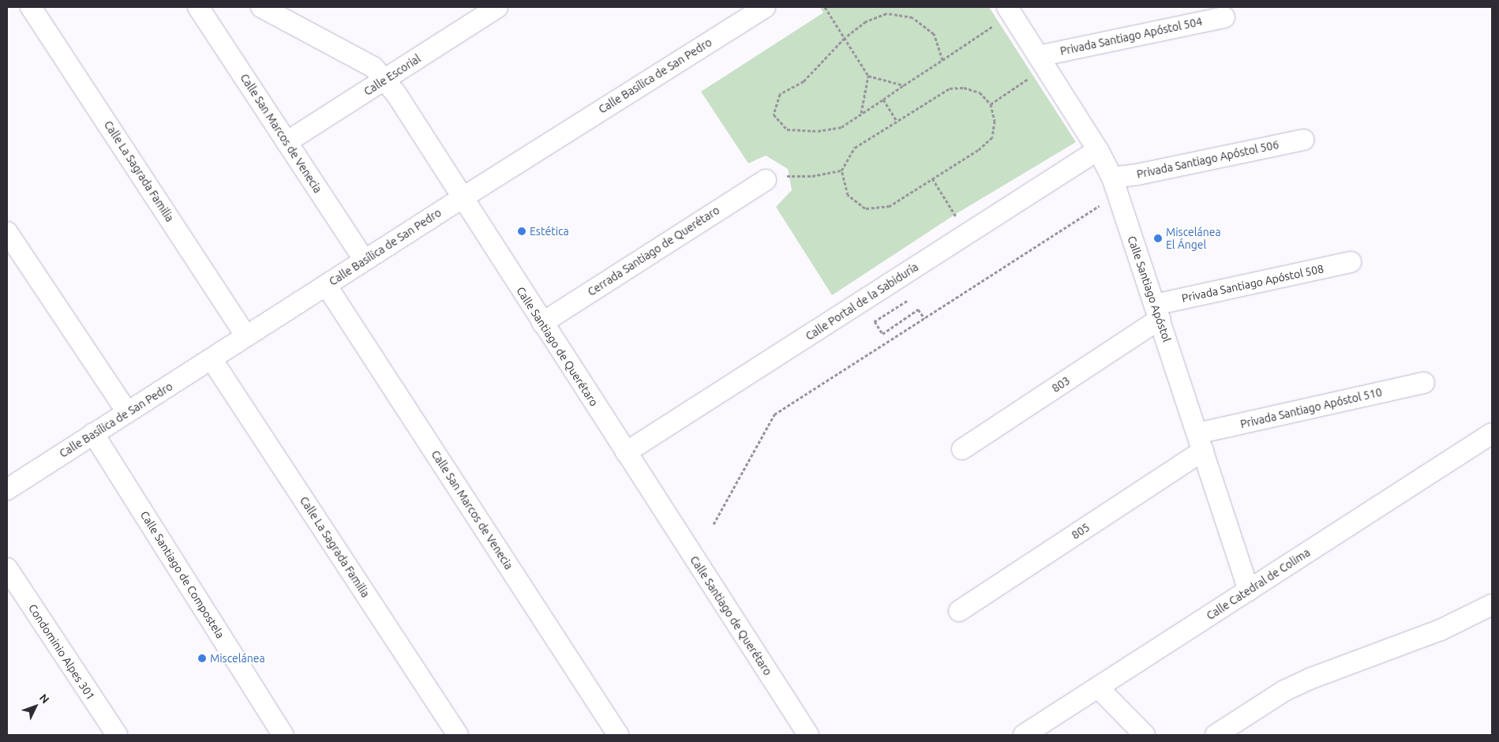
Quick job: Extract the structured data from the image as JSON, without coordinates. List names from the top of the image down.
{
  "streets": {
    "street": [
      "Privada Santiago Apóstol 504",
      "Calle Escorial",
      "Calle Basílica de San Pedro",
      "Calle San Marcos de Venecia",
      "Privada Santiago Apóstol 506",
      "Calle La Sagrada Familia",
      "Cerrada Santiago de Querétaro",
      "Privada Santiago Apóstol 508",
      "Calle Santiago Apóstol",
      "Calle Portal de la Sabiduría",
      "Calle Santiago de Querétaro",
      "803",
      "Privada Santiago Apóstol 510",
      "805",
      "Calle Santiago de Compostela",
      "Calle Catedral de Colima",
      "Condominio Alpes 301"
    ]
  },
  "crossings": [
    ["Privada Santiago Apóstol 504", "Calle Santiago Apóstol"],
    ["Calle Escorial", "Calle San Marcos de Venecia"],
    ["Calle Escorial", "Calle Santiago de Querétaro"],
    ["Calle Basílica de San Pedro", "Calle San Marcos de Venecia"],
    ["Calle Basílica de San Pedro", "Calle La Sagrada Familia"],
    ["Calle Basílica de San Pedro", "Calle Santiago de Querétaro"],
    ["Calle Basílica de San Pedro", "Calle Santiago de Compostela"],
    ["Privada Santiago Apóstol 506", "Calle Santiago Apóstol"],
    ["Cerrada Santiago de Querétaro", "Calle Santiago de Querétaro"],
    ["Privada Santiago Apóstol 508", "Calle Santiago Apóstol"],
    ["Privada Santiago Apóstol 508", "803"],
    ["Calle Santiago Apóstol", "Calle Portal de la Sabiduría"],
    ["Calle Santiago Apóstol", "803"],
    ["Calle Santiago Apóstol", "Privada Santiago Apóstol 510"],
    ["Calle Santiago Apóstol", "805"],
    ["Calle Santiago Apóstol", "Calle Catedral de Colima"],
    ["Calle Portal de la Sabiduría", "Calle Santiago de Querétaro"],
    ["Privada Santiago Apóstol 510", "805"]
  ],
  "places": ["Estética", "Miscelánea El Ángel", "Miscelánea"],
  "north": "top right"
}
